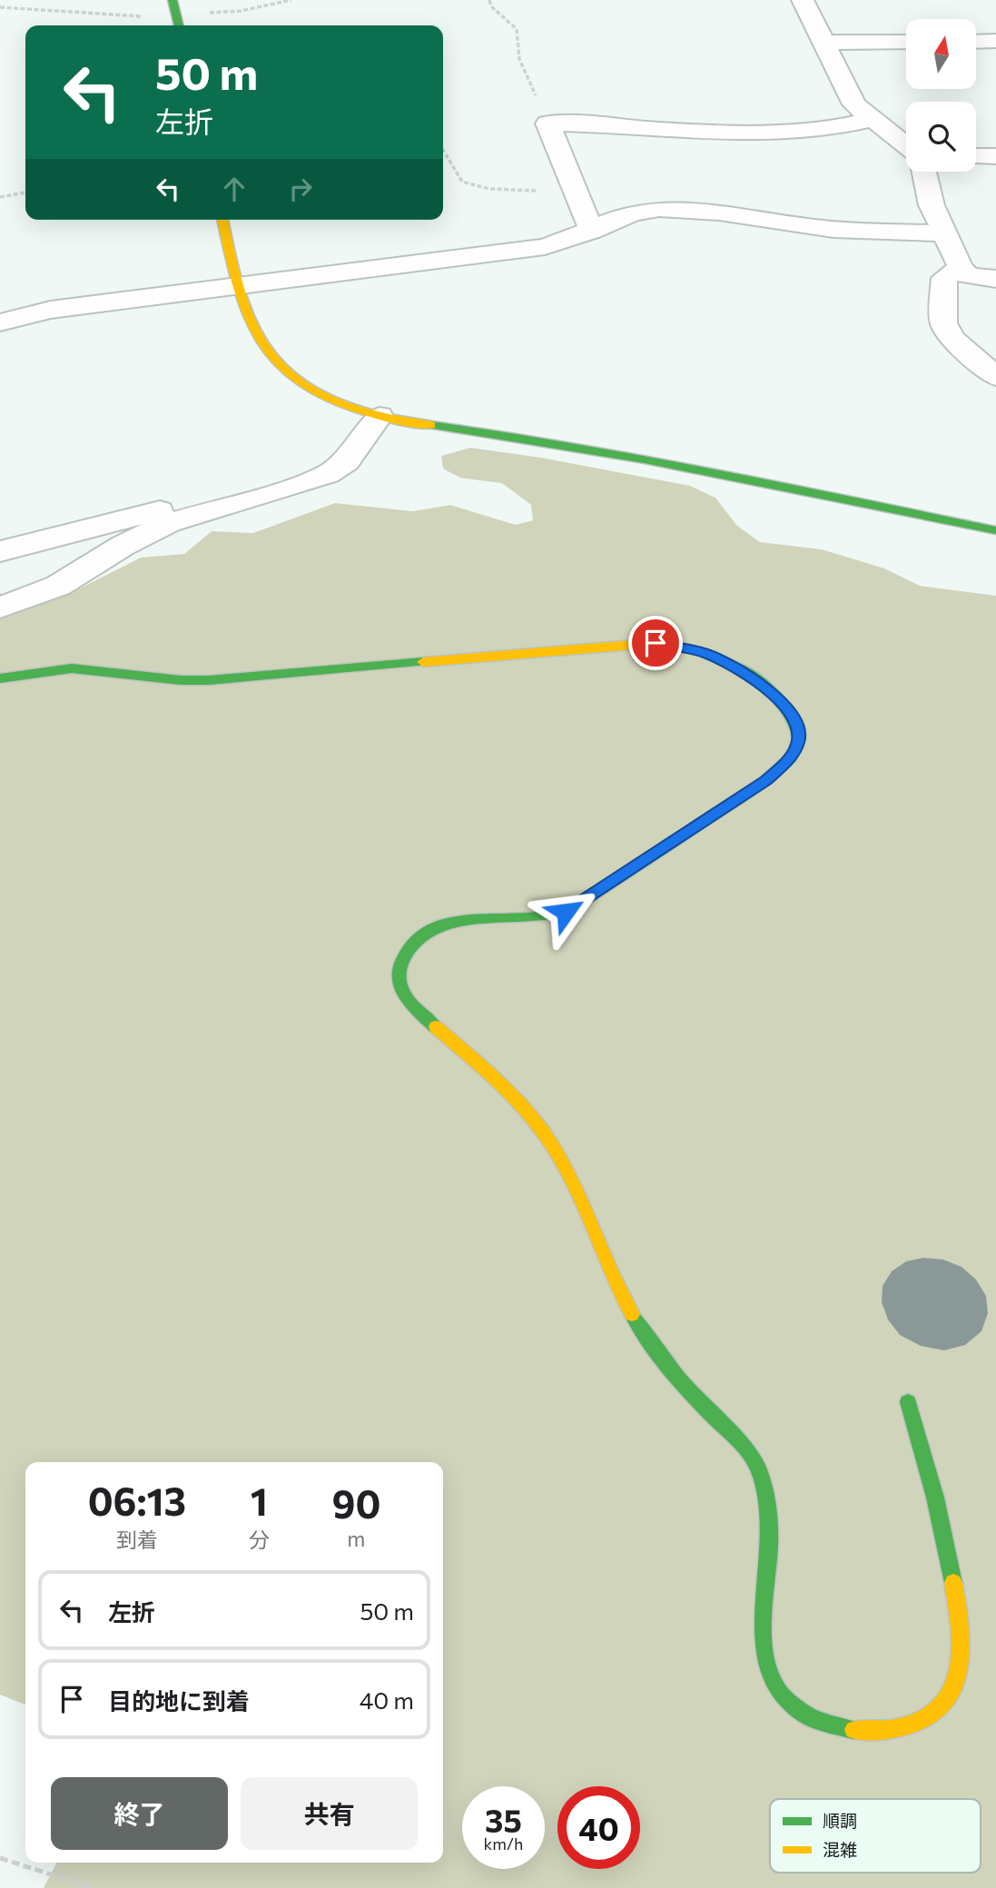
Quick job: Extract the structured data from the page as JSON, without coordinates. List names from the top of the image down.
{
  "legend": ["順調", "混雑"],
  "north": "top",
  "page": {
    "turn": ["50 m", "左折"],
    "eta": [
      "06:13",
      "到着",
      "1",
      "分",
      "90",
      "m"
    ],
    "list": [
      {
        "name": "左折",
        "value": "50 m"
      },
      {
        "name": "目的地に到着",
        "value": "40 m"
      }
    ],
    "buttons": ["終了", "共有"],
    "speed": "35 km/h",
    "limit": "40"
  }
}
